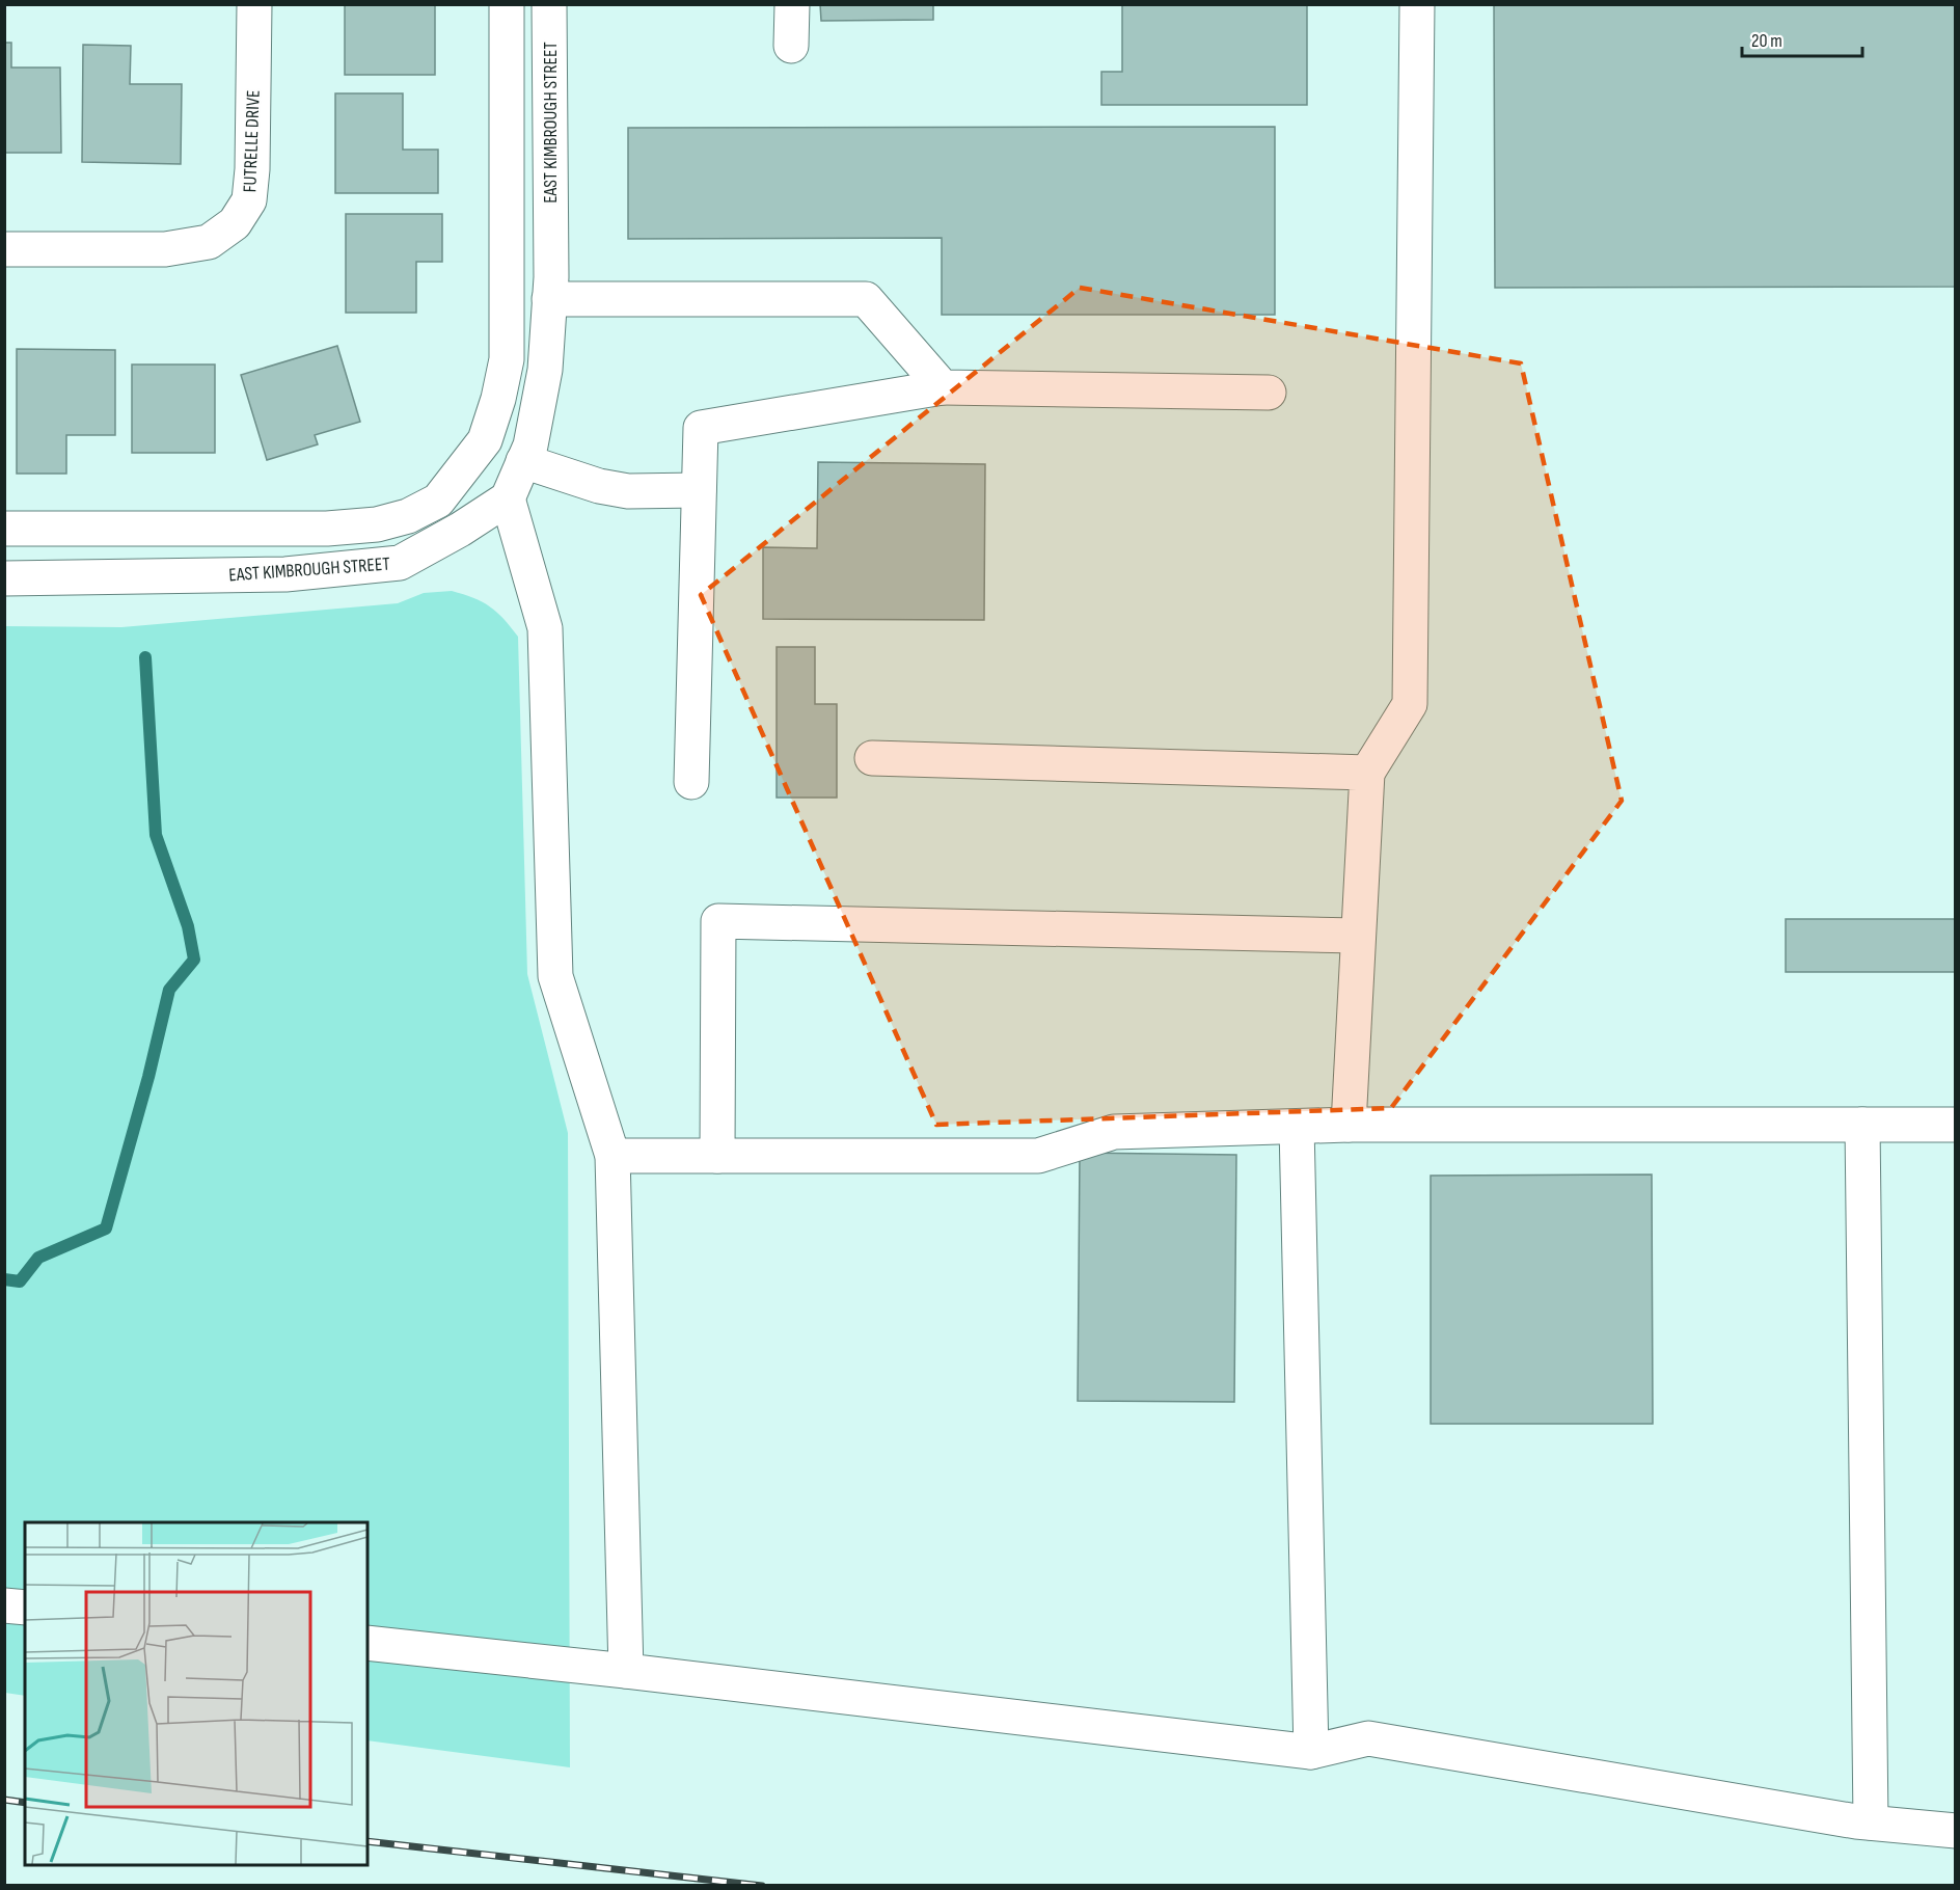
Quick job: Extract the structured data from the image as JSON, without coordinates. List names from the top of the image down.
{
  "streets": {
    "street": ["EAST KIMBROUGH STREET", "FUTRELLE DRIVE"]
  },
  "scale_bar": "20 m"
}
